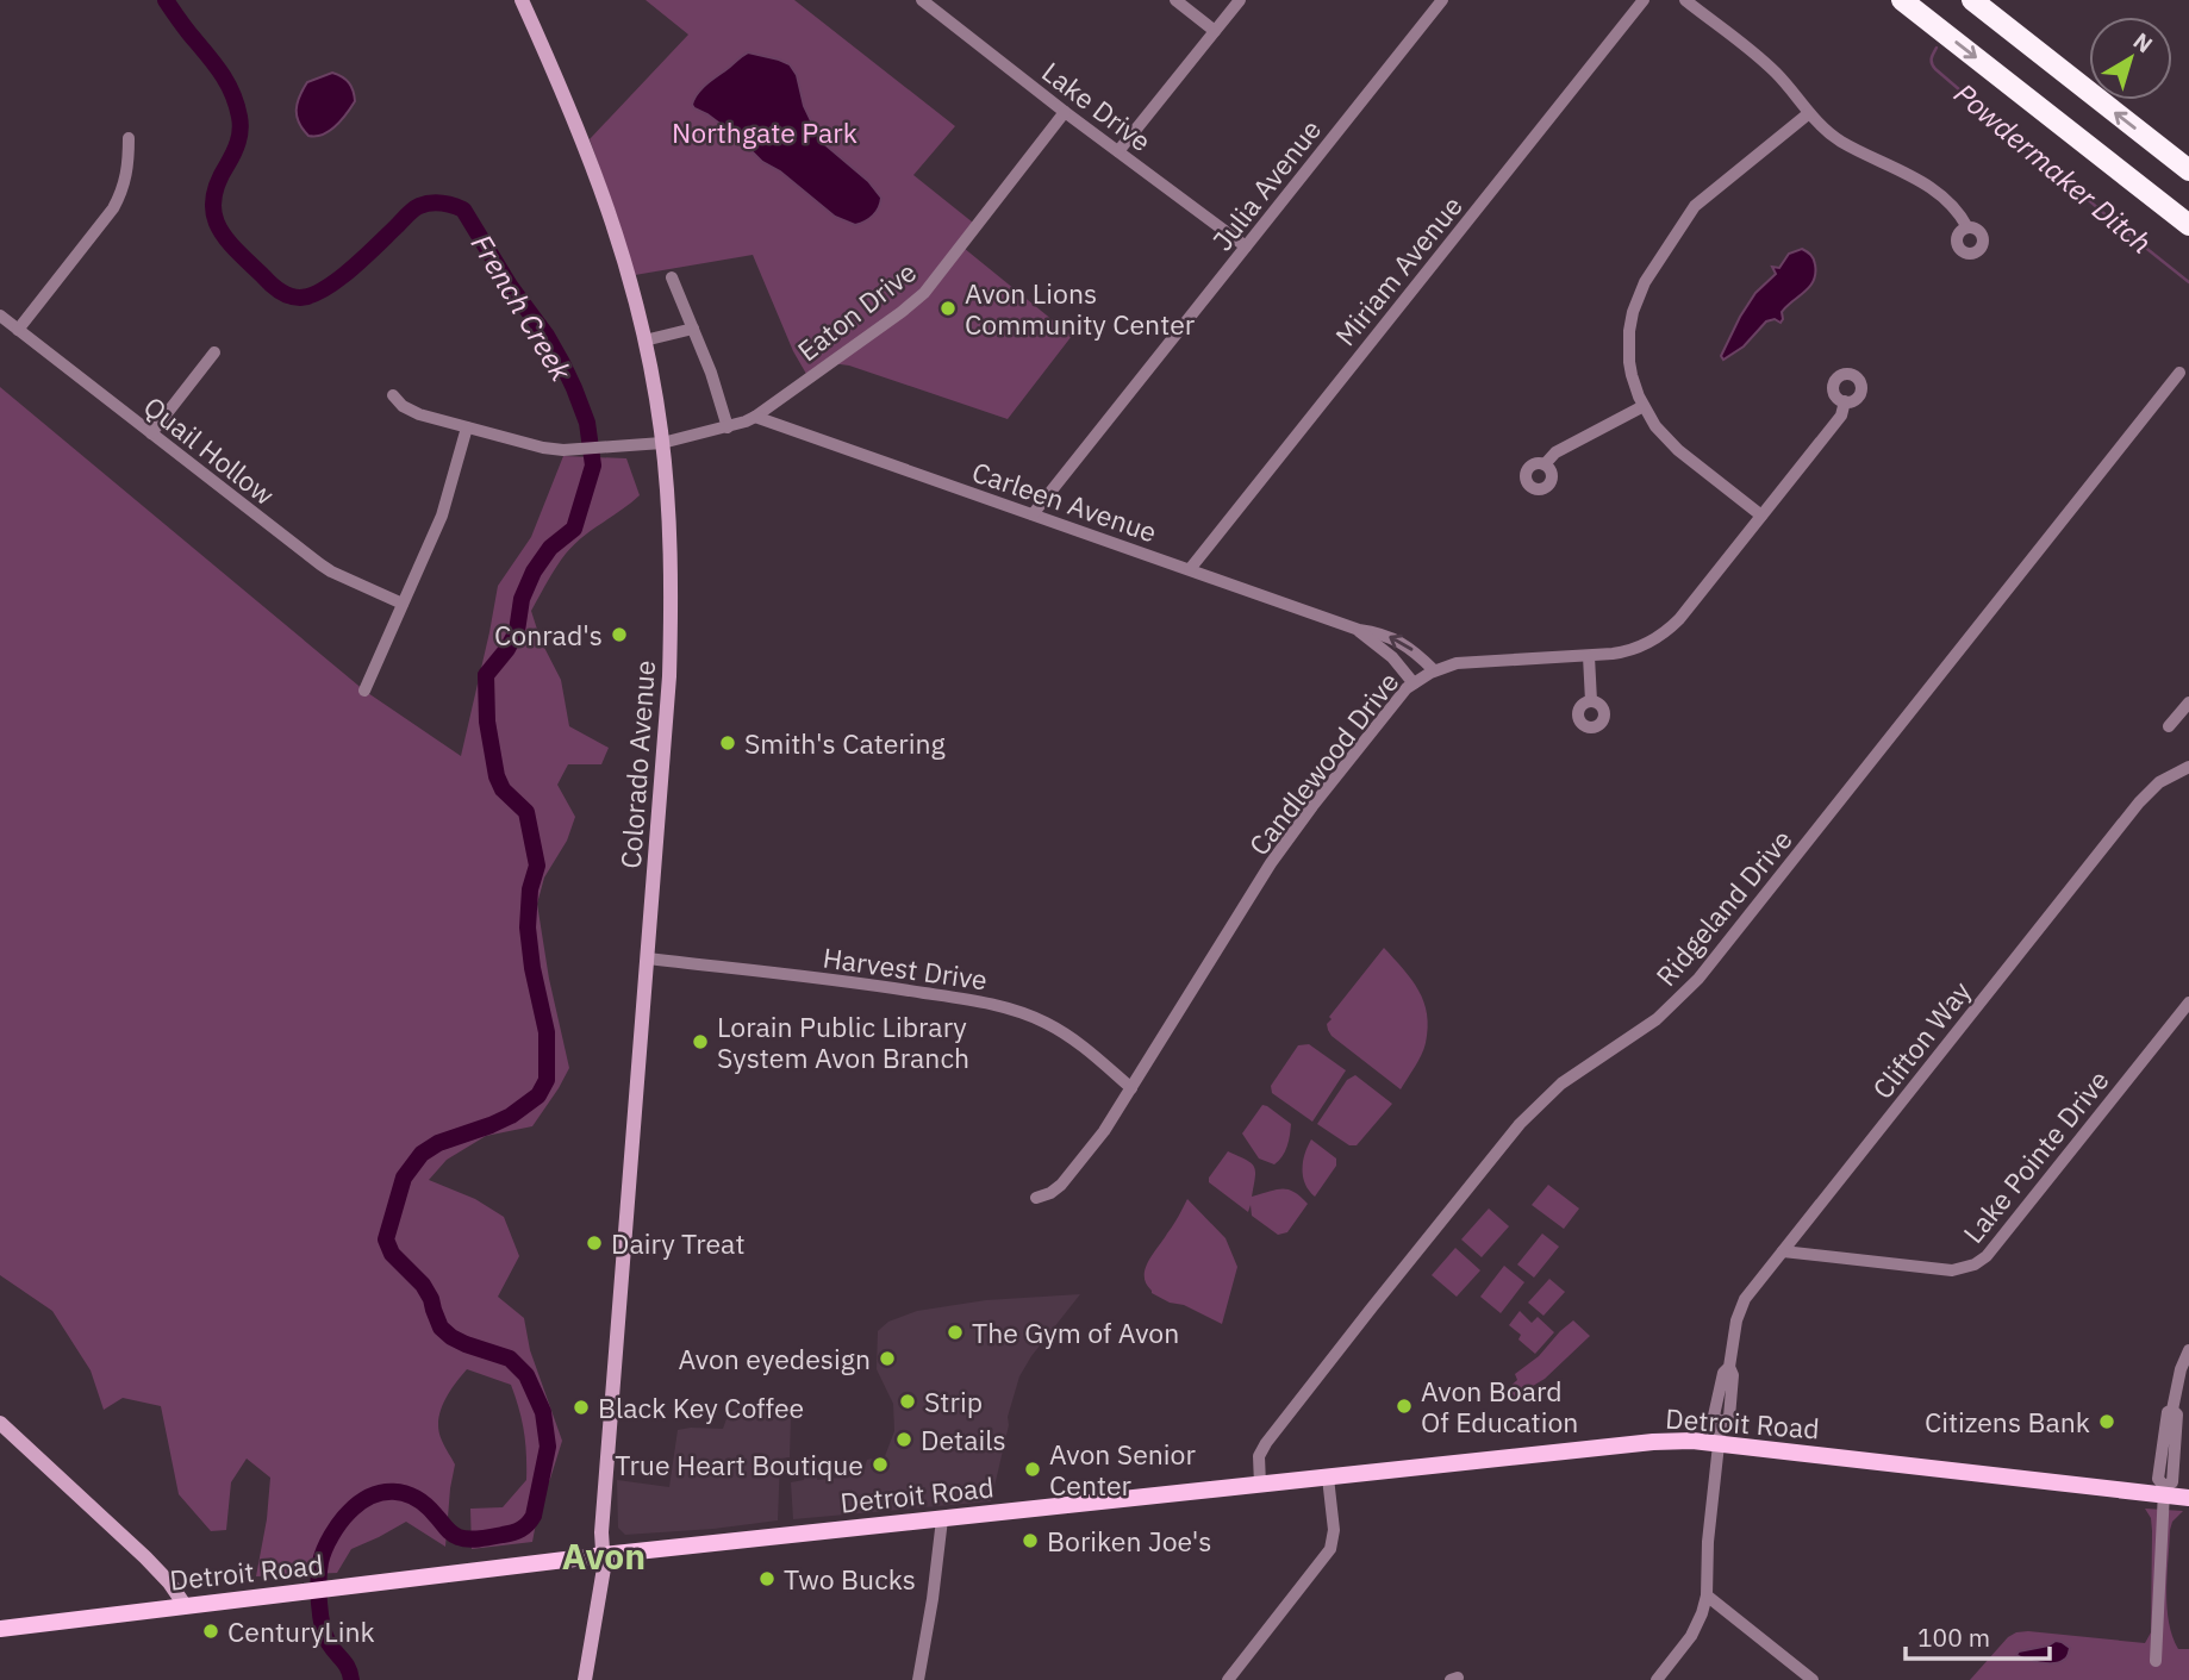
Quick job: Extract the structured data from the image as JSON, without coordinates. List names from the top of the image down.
{
  "streets": {
    "main road": ["Colorado Avenue", "Detroit Road"],
    "street": [
      "Lake Drive",
      "Julia Avenue",
      "Miriam Avenue",
      "Eaton Drive",
      "Quail Hollow",
      "Carleen Avenue",
      "Candlewood Drive",
      "Ridgeland Drive",
      "Harvest Drive",
      "Clifton Way",
      "Lake Pointe Drive"
    ]
  },
  "crossings": [
    ["Lake Drive", "Julia Avenue"],
    ["Lake Drive", "Eaton Drive"],
    ["Julia Avenue", "Carleen Avenue"],
    ["Miriam Avenue", "Carleen Avenue"],
    ["Eaton Drive", "Carleen Avenue"],
    ["Eaton Drive", "Colorado Avenue"],
    ["Carleen Avenue", "Candlewood Drive"],
    ["Candlewood Drive", "Harvest Drive"],
    ["Colorado Avenue", "Harvest Drive"],
    ["Colorado Avenue", "Detroit Road"],
    ["Ridgeland Drive", "Detroit Road"],
    ["Clifton Way", "Lake Pointe Drive"],
    ["Clifton Way", "Detroit Road"]
  ],
  "districts": ["Avon"],
  "water": ["Powdermaker Ditch", "French Creek"],
  "parks": ["Northgate Park"],
  "places": [
    "Avon Lions Community Center",
    "Conrad's",
    "Smith's Catering",
    "Lorain Public Library System Avon Branch",
    "Dairy Treat",
    "The Gym of Avon",
    "Avon eyedesign",
    "Strip",
    "Avon Board Of Education",
    "Black Key Coffee",
    "Citizens Bank",
    "Details",
    "True Heart Boutique",
    "Avon Senior Center",
    "Boriken Joe's",
    "Two Bucks",
    "CenturyLink"
  ],
  "scale_bar": "100 m",
  "north": "top right"
}
